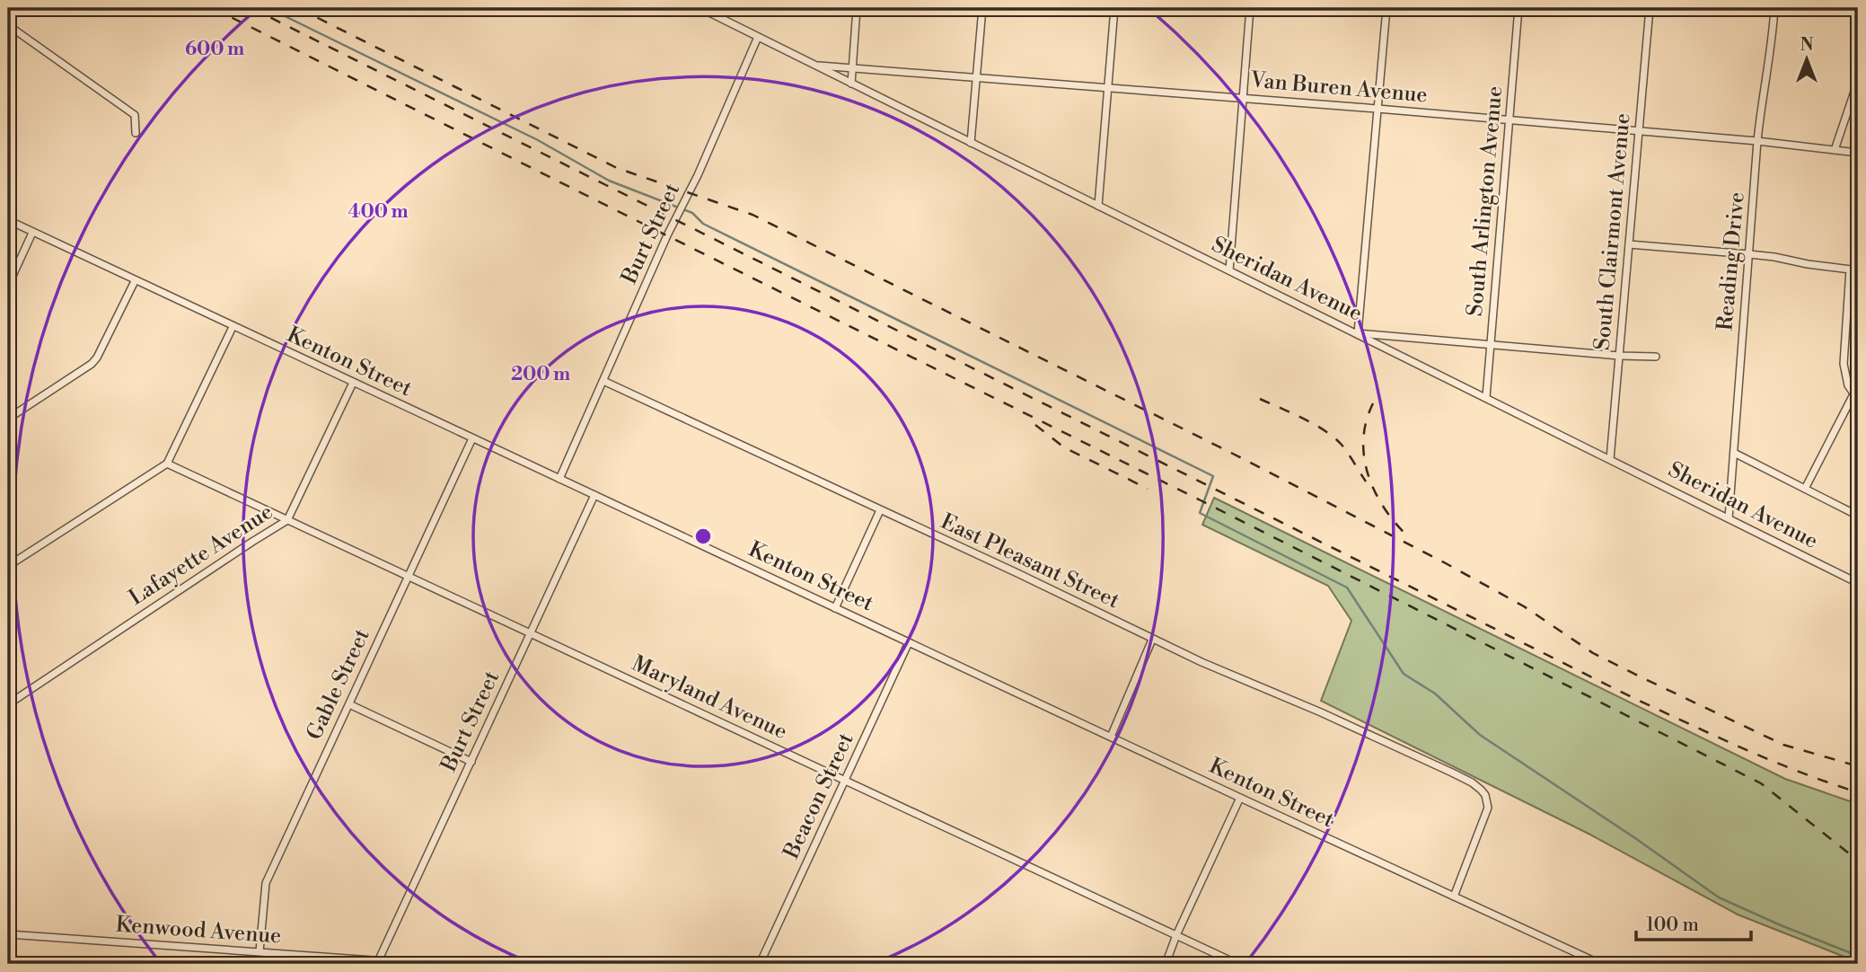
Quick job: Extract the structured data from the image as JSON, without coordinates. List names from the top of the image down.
{
  "streets": {
    "street": [
      "Van Buren Avenue",
      "South Arlington Avenue",
      "South Clairmont Avenue",
      "Burt Street",
      "Reading Drive",
      "Sheridan Avenue",
      "Kenton Street",
      "Lafayette Avenue",
      "East Pleasant Street",
      "Gable Street",
      "Maryland Avenue",
      "Beacon Street",
      "Kenwood Avenue"
    ]
  },
  "crossings": [
    ["Van Buren Avenue", "South Arlington Avenue"],
    ["Van Buren Avenue", "South Clairmont Avenue"],
    ["Van Buren Avenue", "Reading Drive"],
    ["Van Buren Avenue", "Sheridan Avenue"],
    ["South Arlington Avenue", "Sheridan Avenue"],
    ["South Clairmont Avenue", "Sheridan Avenue"],
    ["Burt Street", "Sheridan Avenue"],
    ["Burt Street", "Kenton Street"],
    ["Burt Street", "East Pleasant Street"],
    ["Burt Street", "Maryland Avenue"],
    ["Burt Street", "Kenwood Avenue"],
    ["Reading Drive", "Sheridan Avenue"],
    ["Kenton Street", "Lafayette Avenue"],
    ["Kenton Street", "East Pleasant Street"],
    ["Kenton Street", "Gable Street"],
    ["Kenton Street", "Beacon Street"],
    ["Lafayette Avenue", "Maryland Avenue"],
    ["Gable Street", "Maryland Avenue"],
    ["Gable Street", "Kenwood Avenue"],
    ["Maryland Avenue", "Beacon Street"]
  ],
  "scale_bar": "100 m",
  "north": "top",
  "rings": ["600 m", "400 m", "200 m"]
}
